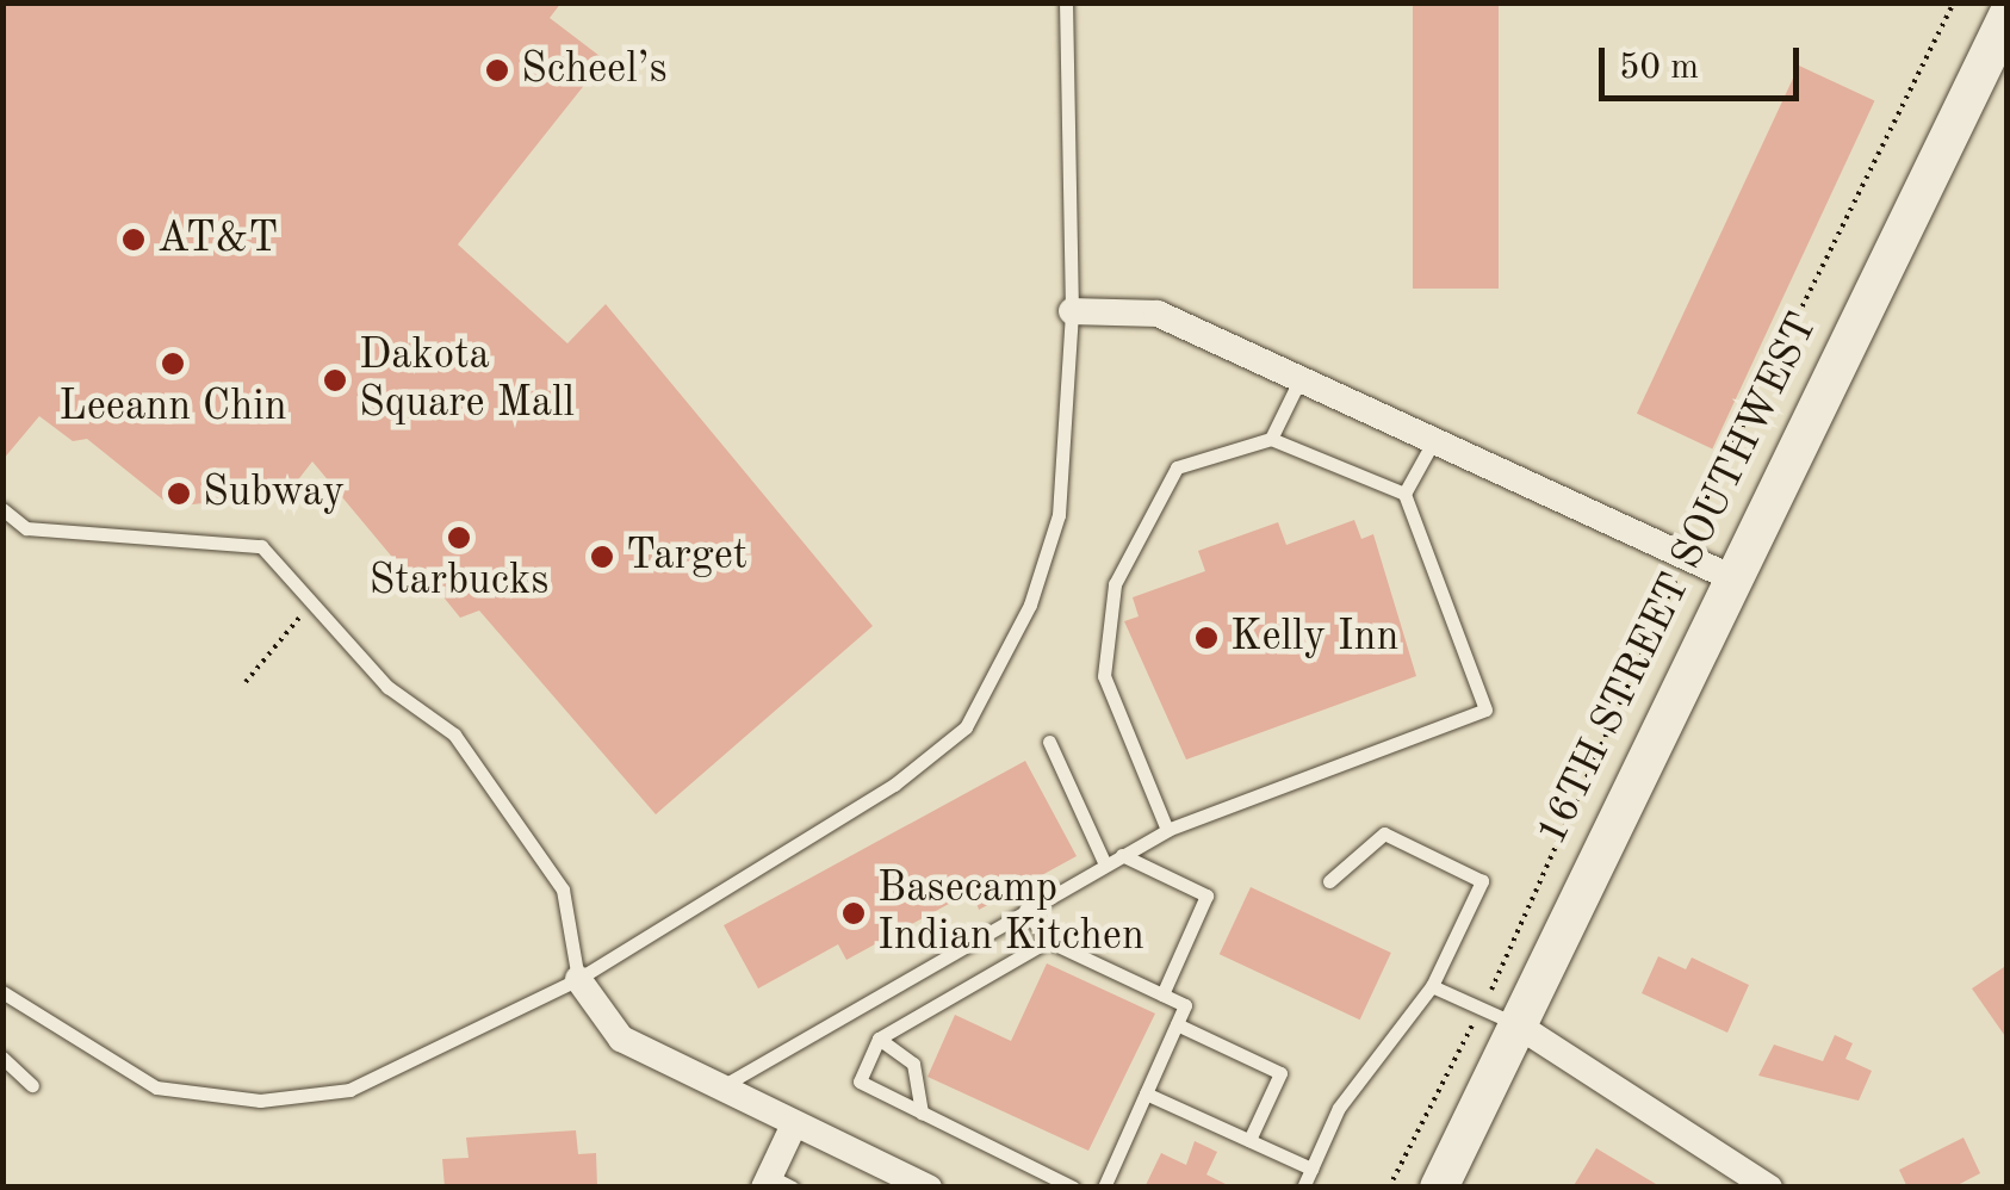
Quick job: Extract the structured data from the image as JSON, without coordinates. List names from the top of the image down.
{
  "streets": {
    "main road": ["16TH STREET SOUTHWEST"]
  },
  "places": [
    "Scheel’s",
    "AT&T",
    "Leeann Chin",
    "Dakota Square Mall",
    "Subway",
    "Starbucks",
    "Target",
    "Kelly Inn",
    "Basecamp Indian Kitchen"
  ],
  "scale_bar": "50 m"
}
